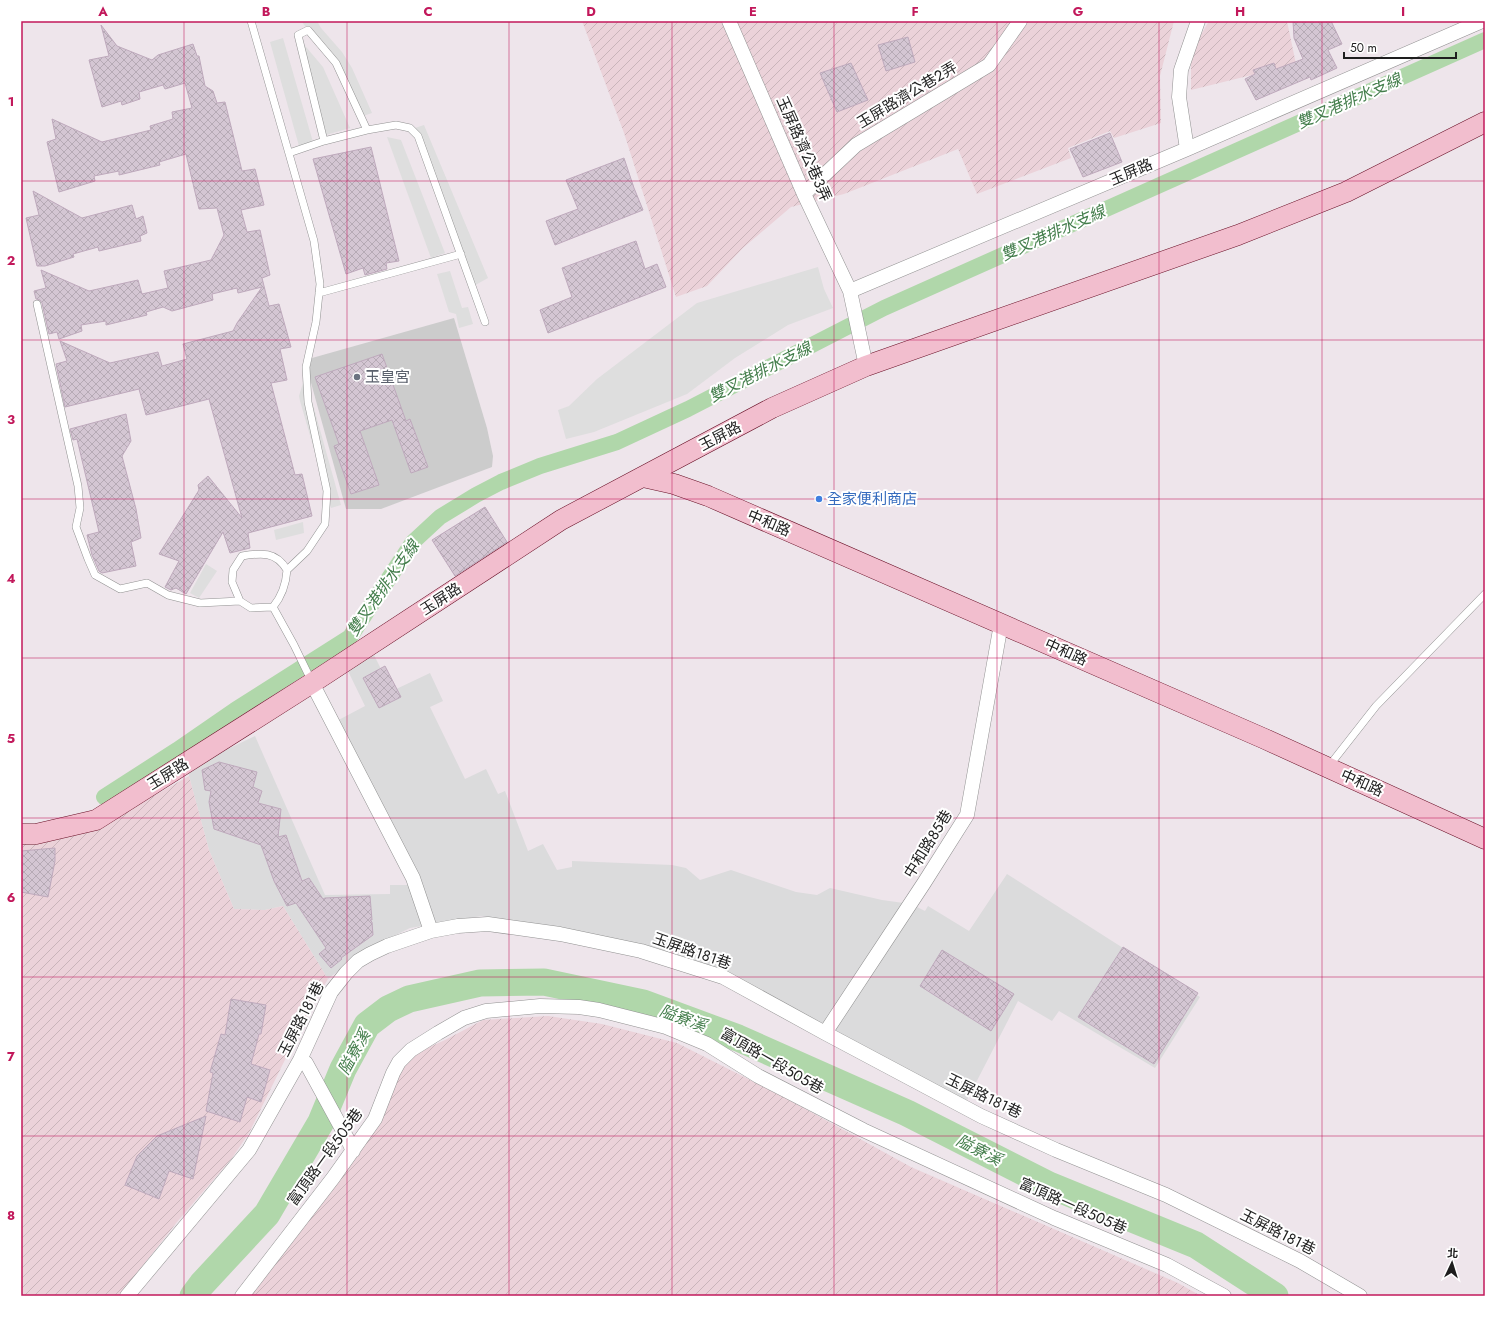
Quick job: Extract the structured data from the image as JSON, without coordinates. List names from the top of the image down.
{
  "streets": {
    "street": [
      "玉屏路濟公巷2弄",
      "玉屏路濟公巷3弄",
      "玉屏路",
      "中和路",
      "中和路85巷",
      "玉屏路181巷",
      "富頂路一段505巷"
    ]
  },
  "crossings": [
    ["玉屏路濟公巷2弄", "玉屏路濟公巷3弄"],
    ["玉屏路濟公巷3弄", "玉屏路"],
    ["玉屏路", "中和路"],
    ["中和路", "中和路85巷"],
    ["中和路85巷", "玉屏路181巷"]
  ],
  "water": ["雙叉港排水支線", "隘寮溪"],
  "places": ["玉皇宮", "全家便利商店"],
  "scale_bar": "50 m",
  "north": "top",
  "grid": {
    "columns": [
      "A",
      "B",
      "C",
      "D",
      "E",
      "F",
      "G",
      "H",
      "I"
    ],
    "rows": [
      "1",
      "2",
      "3",
      "4",
      "5",
      "6",
      "7",
      "8"
    ]
  }
}
